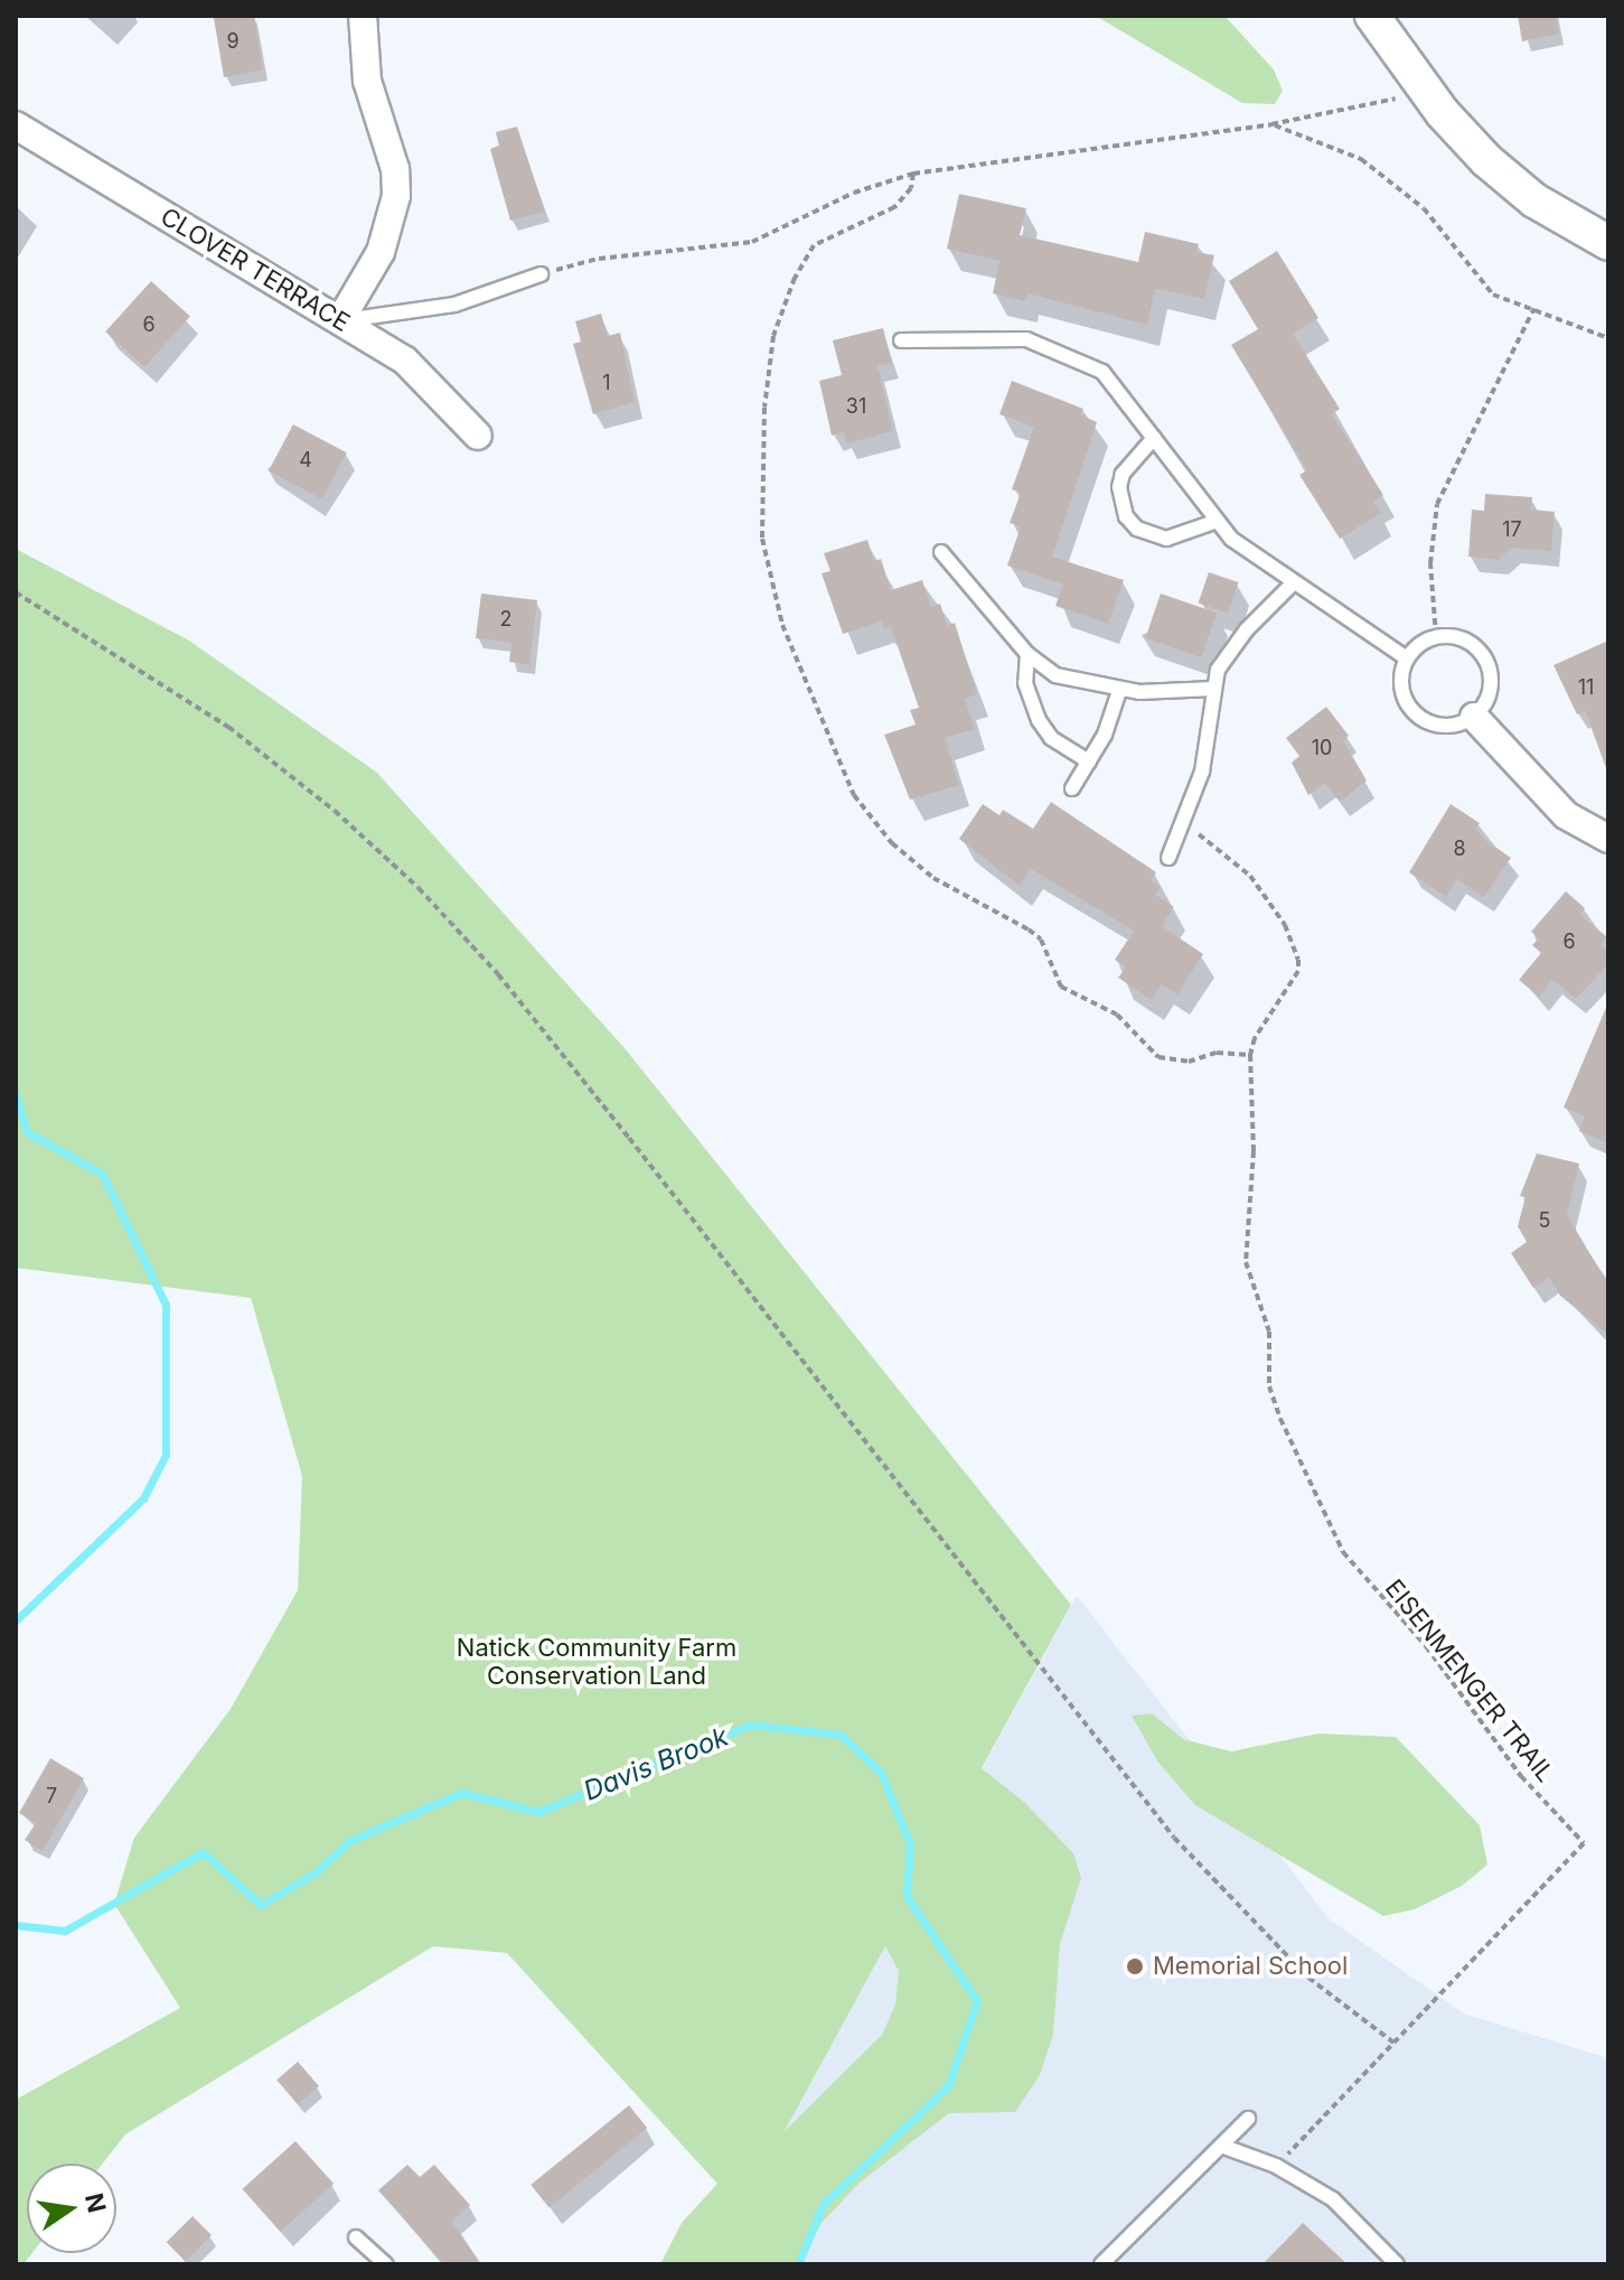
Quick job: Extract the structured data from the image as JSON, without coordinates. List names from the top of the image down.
{
  "streets": {
    "street": ["CLOVER TERRACE"],
    "path": ["EISENMENGER TRAIL"]
  },
  "water": ["Davis Brook"],
  "parks": ["Natick Community Farm Conservation Land"],
  "places": ["Memorial School"],
  "house_numbers": [
    "9",
    "6",
    "1",
    "31",
    "4",
    "17",
    "2",
    "11",
    "10",
    "8",
    "6",
    "5",
    "7"
  ],
  "north": "right"
}
